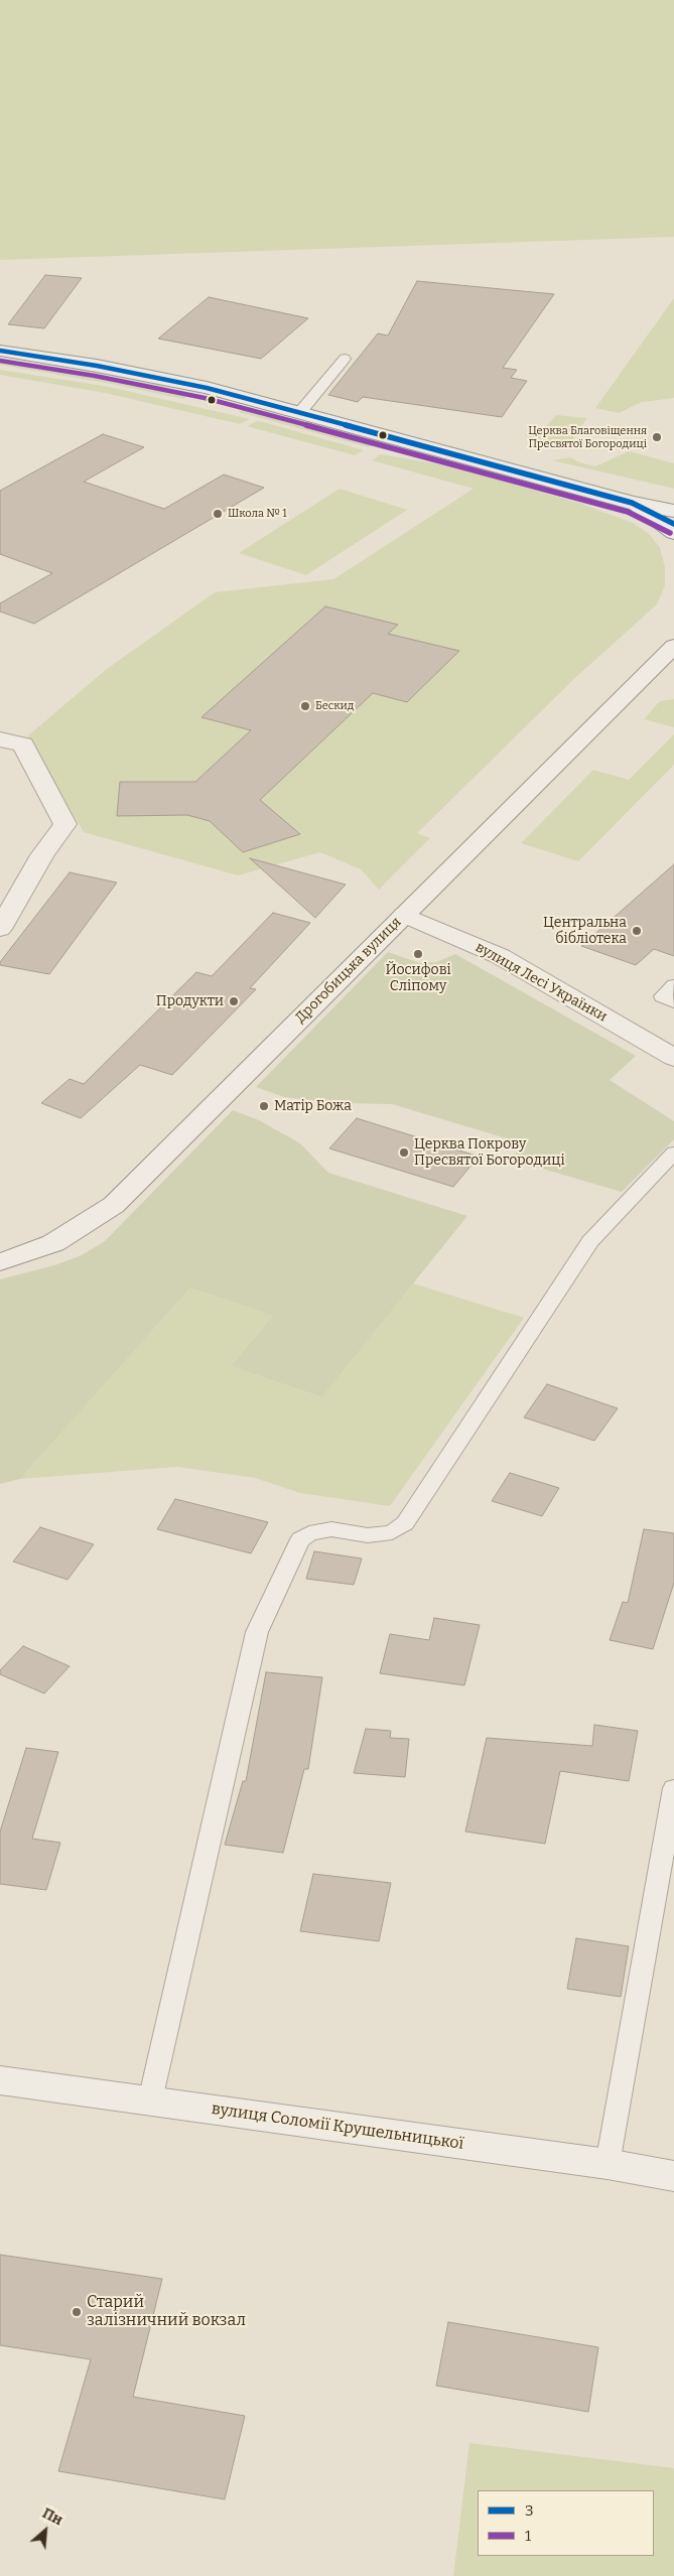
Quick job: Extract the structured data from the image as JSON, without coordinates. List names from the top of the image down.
{
  "streets": {
    "street": ["Дрогобицька вулиця", "вулиця Лесі Українки", "вулиця Соломії Крушельницької"]
  },
  "crossings": [
    ["Дрогобицька вулиця", "вулиця Лесі Українки"]
  ],
  "places": [
    "Церква Благовіщення Пресвятої Богородиці",
    "Школа № 1",
    "Бескид",
    "Центральна бібліотека",
    "Йосифові Сліпому",
    "Продукти",
    "Матір Божа",
    "Церква Покрову Пресвятої Богородиці",
    "Старий залізничний вокзал"
  ],
  "lines": ["transit line 3", "transit line 1"],
  "legend": ["3", "1"],
  "north": "top right"
}
